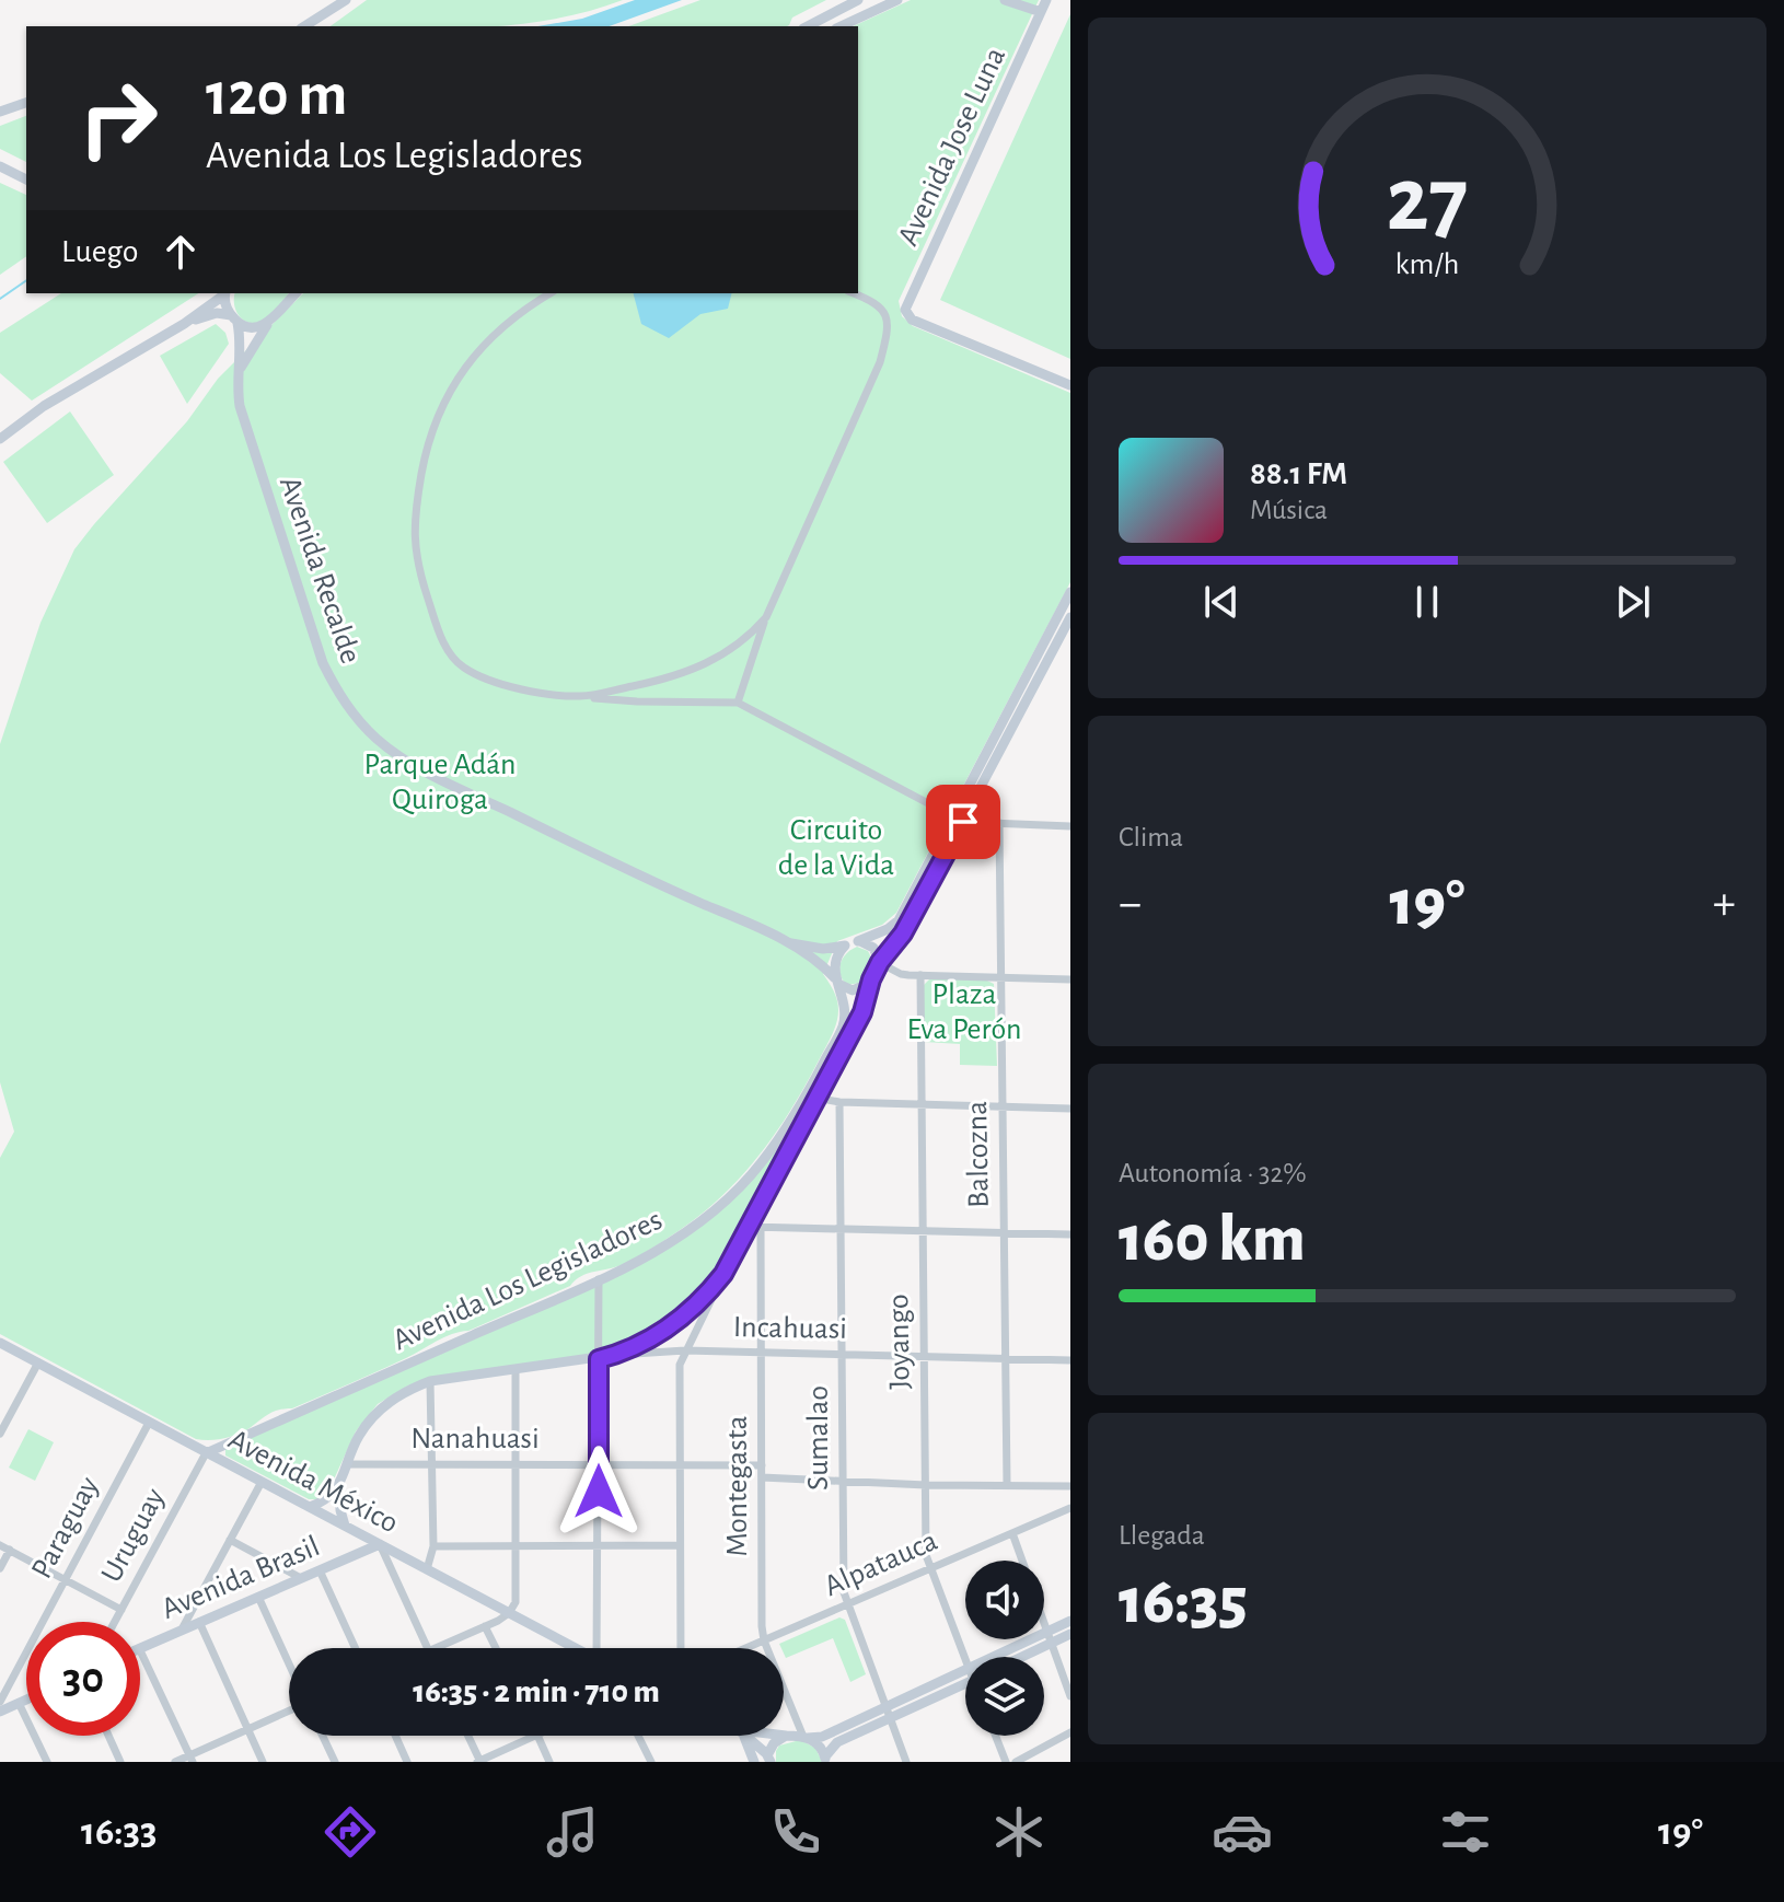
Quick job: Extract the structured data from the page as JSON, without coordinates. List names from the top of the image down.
{
  "streets": {
    "main road": [
      "Avenida Jose Luna",
      "Avenida Recalde",
      "Avenida Los Legisladores",
      "Avenida México",
      "Avenida Brasil"
    ],
    "street": [
      "Balcozna",
      "Incahuasi",
      "Joyango",
      "Sumalao",
      "Nanahuasi",
      "Montegasta",
      "Paraguay",
      "Uruguay",
      "Alpatauca"
    ]
  },
  "crossings": [
    ["Avenida Recalde", "Avenida Los Legisladores"],
    ["Balcozna", "Incahuasi"],
    ["Avenida Los Legisladores", "Incahuasi"],
    ["Avenida Los Legisladores", "Nanahuasi"],
    ["Avenida Los Legisladores", "Avenida México"],
    ["Avenida Los Legisladores", "Montegasta"],
    ["Avenida Los Legisladores", "Uruguay"],
    ["Incahuasi", "Joyango"],
    ["Incahuasi", "Sumalao"],
    ["Incahuasi", "Montegasta"],
    ["Joyango", "Alpatauca"],
    ["Sumalao", "Alpatauca"],
    ["Nanahuasi", "Montegasta"],
    ["Avenida México", "Paraguay"],
    ["Avenida México", "Uruguay"],
    ["Avenida México", "Avenida Brasil"],
    ["Montegasta", "Alpatauca"]
  ],
  "parks": ["Parque Adán Quiroga", "Circuito de la Vida", "Plaza Eva Perón"],
  "page": {
    "turn": ["120 m", "Avenida Los Legisladores"],
    "then": "Luego",
    "song": ["88.1 FM", "Música"],
    "tile": [
      "Clima",
      ["Autonomía · 32%", "160 km"],
      ["Llegada", "16:35"]
    ],
    "heat": ["−", "19°", "+"],
    "limit": "30",
    "trip": "16:35 · 2 min · 710 m",
    "tabs": ["16:33", "19°"],
    "gauge": ["27", "km/h"]
  }
}
